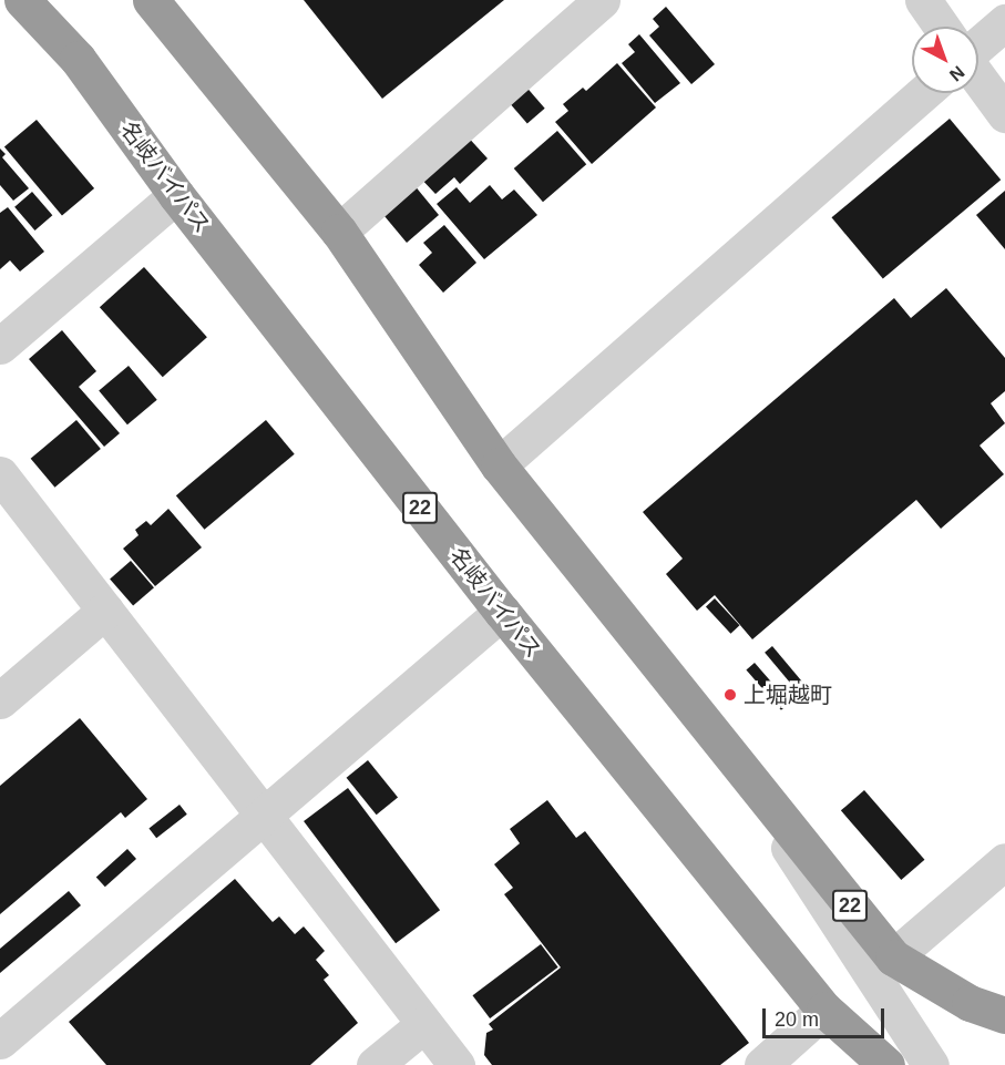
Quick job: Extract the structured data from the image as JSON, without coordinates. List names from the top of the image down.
{
  "streets": {
    "highway": ["名岐バイパス", "22"]
  },
  "places": ["上堀越町"],
  "scale_bar": "20 m",
  "north": "bottom right"
}
